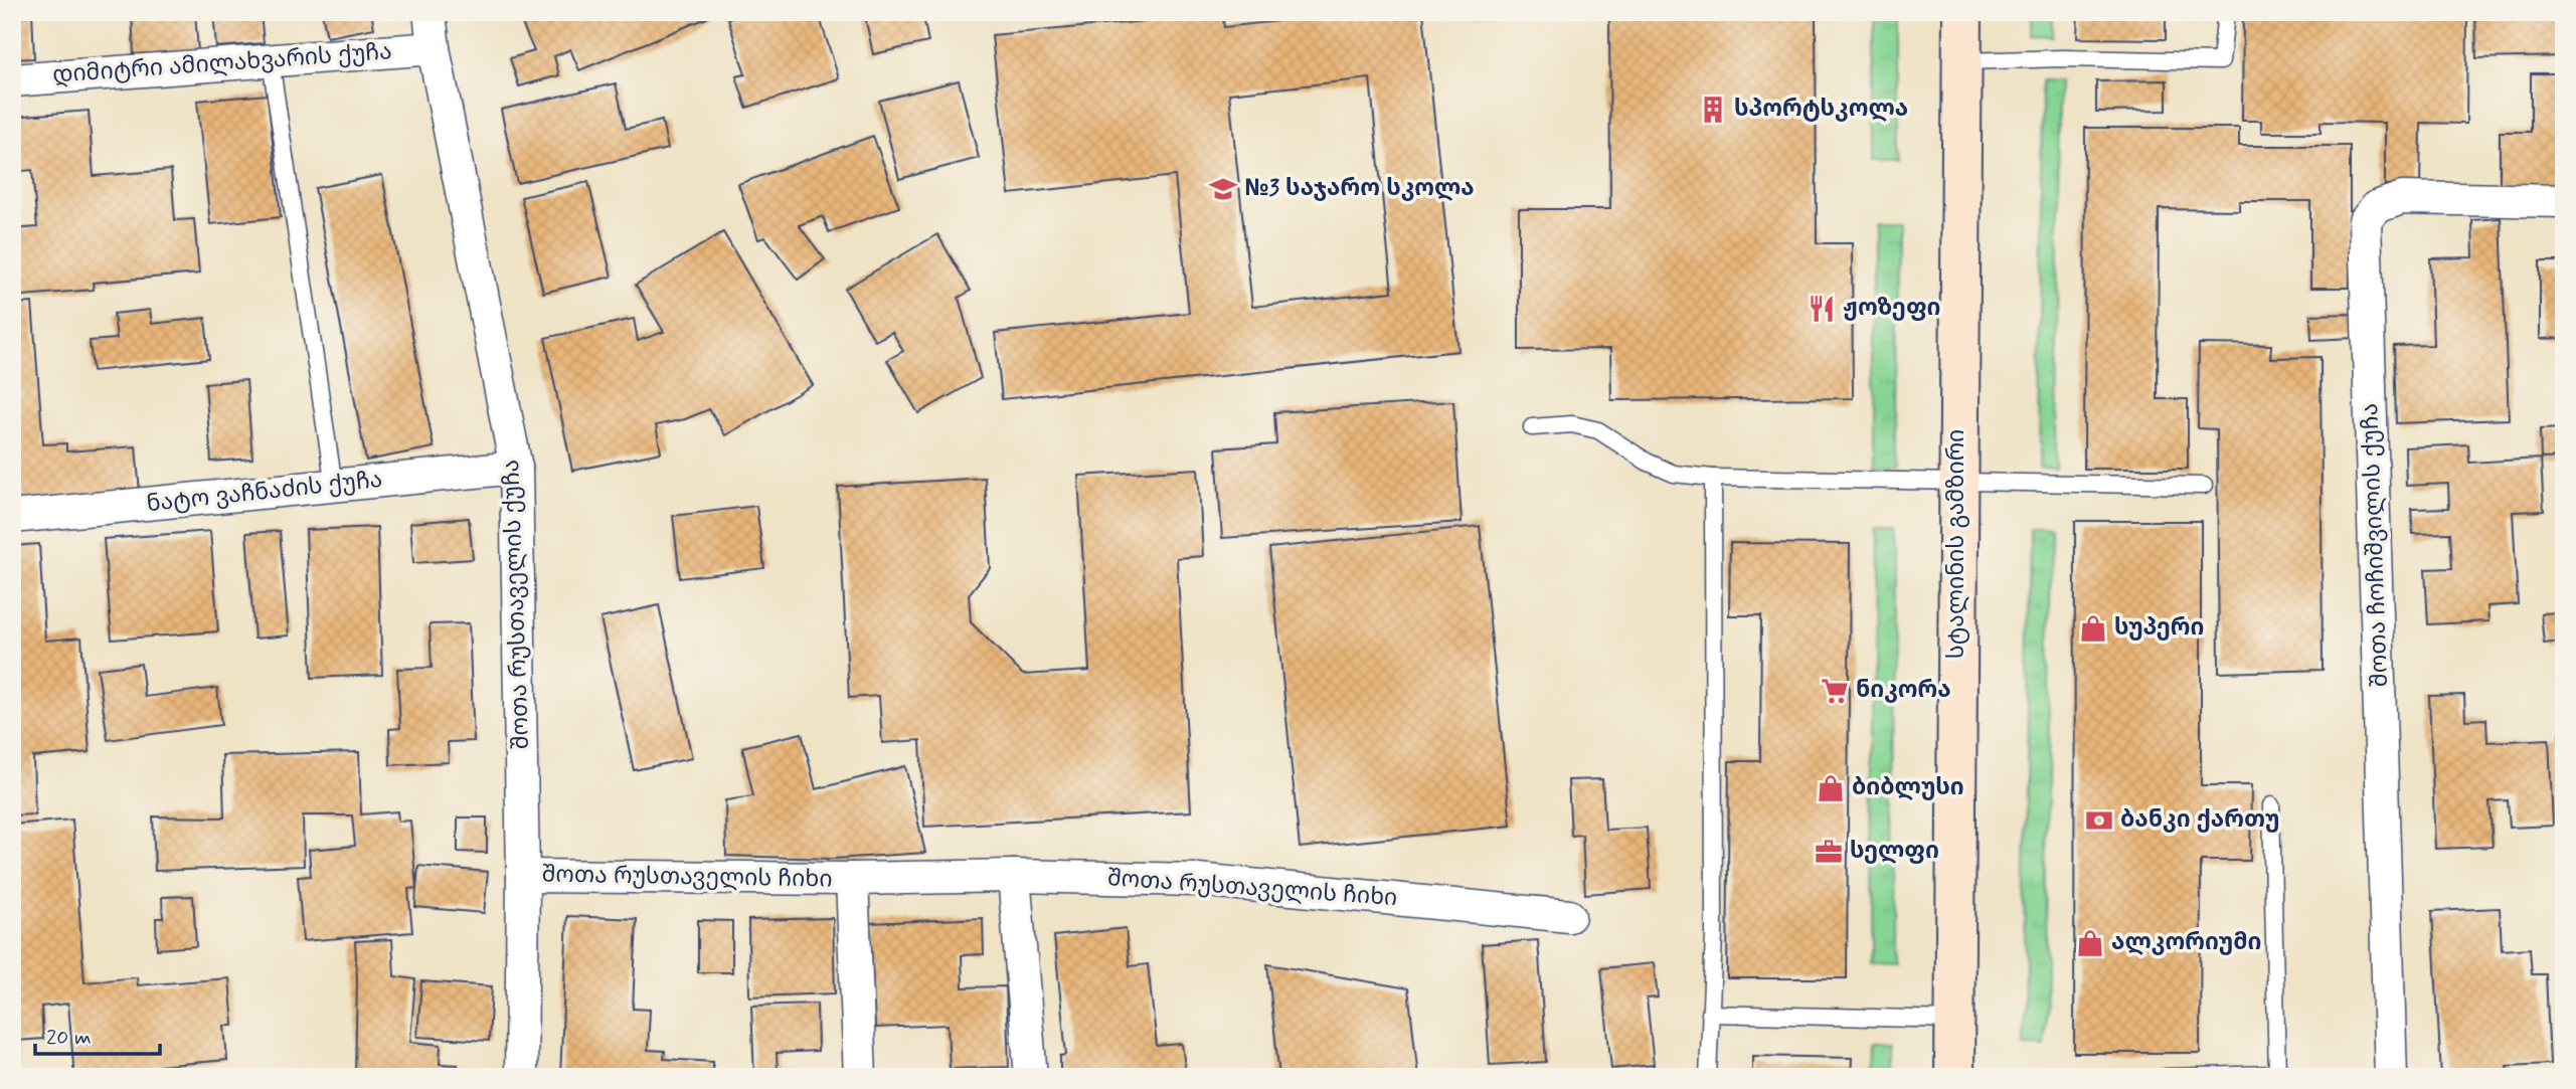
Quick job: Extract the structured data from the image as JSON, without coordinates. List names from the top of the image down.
{
  "streets": {
    "main road": ["სტალინის გამზირი"],
    "street": [
      "დიმიტრი ამილახვარის ქუჩა",
      "ნატო ვაჩნაძის ქუჩა",
      "შოთა ჩოჩიშვილის ქუჩა",
      "შოთა რუსთაველის ქუჩა",
      "შოთა რუსთაველის ჩიხი"
    ]
  },
  "crossings": [
    ["დიმიტრი ამილახვარის ქუჩა", "შოთა რუსთაველის ქუჩა"],
    ["ნატო ვაჩნაძის ქუჩა", "შოთა რუსთაველის ქუჩა"],
    ["შოთა რუსთაველის ქუჩა", "შოთა რუსთაველის ჩიხი"]
  ],
  "places": {
    "building": ["სპორტსკოლა"],
    "school or university": ["№3 საჯარო სკოლა"],
    "restaurant": ["ჟოზეფი"],
    "shop": ["სუპერი", "ბიბლუსი", "ალკორიუმი"],
    "supermarket": ["ნიკორა"],
    "bank": ["ბანკი ქართუ"],
    "office": ["სელფი"]
  },
  "scale_bar": "20 m"
}
